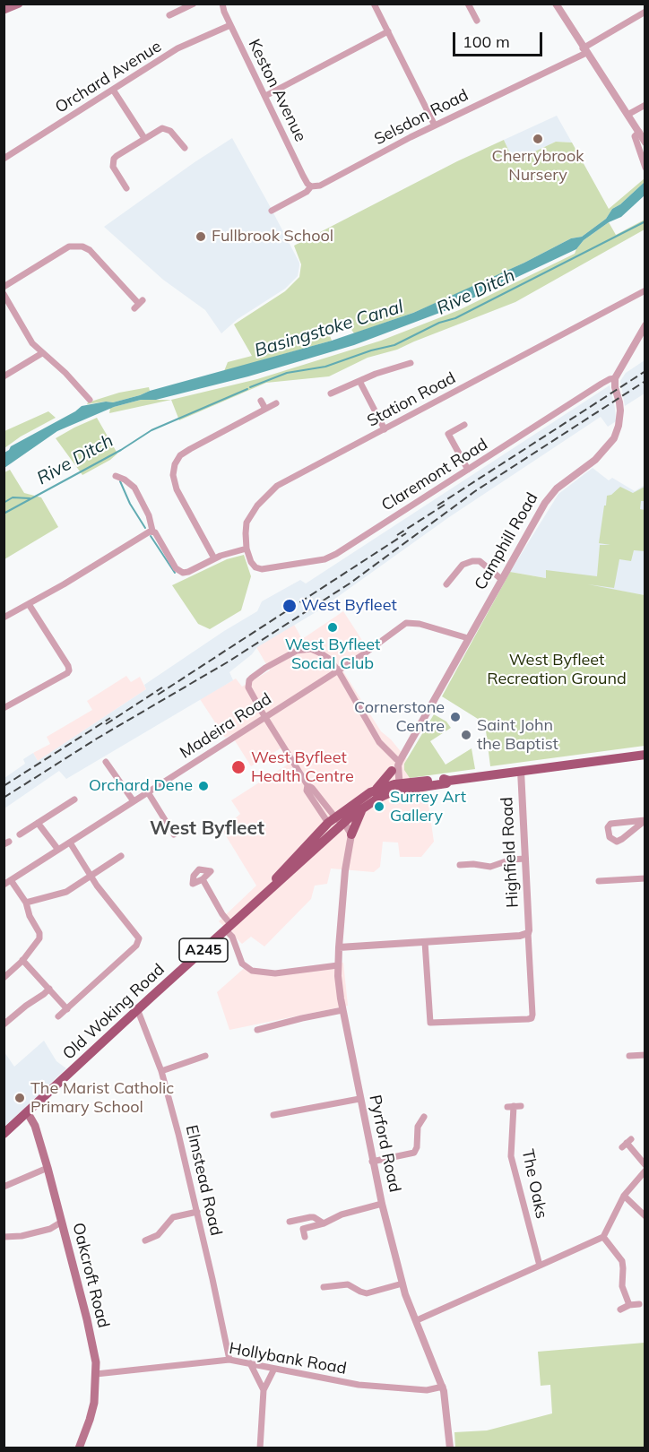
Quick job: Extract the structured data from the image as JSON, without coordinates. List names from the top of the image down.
{
  "streets": {
    "main road": ["A245", "Old Woking Road", "Oakcroft Road"],
    "street": [
      "Orchard Avenue",
      "Keston Avenue",
      "Selsdon Road",
      "Station Road",
      "Claremont Road",
      "Camphill Road",
      "Madeira Road",
      "Highfield Road",
      "Pyrford Road",
      "Elmstead Road",
      "The Oaks",
      "Hollybank Road"
    ]
  },
  "crossings": [
    ["Orchard Avenue", "Keston Avenue"],
    ["Keston Avenue", "Selsdon Road"],
    ["Station Road", "Claremont Road"],
    ["Claremont Road", "Camphill Road"],
    ["Camphill Road", "Madeira Road"],
    ["Camphill Road", "A245"],
    ["Camphill Road", "Old Woking Road"],
    ["Highfield Road", "A245"],
    ["A245", "Old Woking Road"],
    ["Old Woking Road", "Elmstead Road"],
    ["Old Woking Road", "Oakcroft Road"],
    ["Pyrford Road", "Hollybank Road"],
    ["Elmstead Road", "Hollybank Road"],
    ["Oakcroft Road", "Hollybank Road"]
  ],
  "districts": ["West Byfleet"],
  "water": ["Rive Ditch", "Basingstoke Canal"],
  "parks": ["West Byfleet Recreation Ground"],
  "places": [
    "Cherrybrook Nursery",
    "Fullbrook School",
    "West Byfleet",
    "West Byfleet Social Club",
    "Cornerstone Centre",
    "Saint John the Baptist",
    "West Byfleet Health Centre",
    "Orchard Dene",
    "Surrey Art Gallery",
    "The Marist Catholic Primary School"
  ],
  "scale_bar": "100 m"
}
